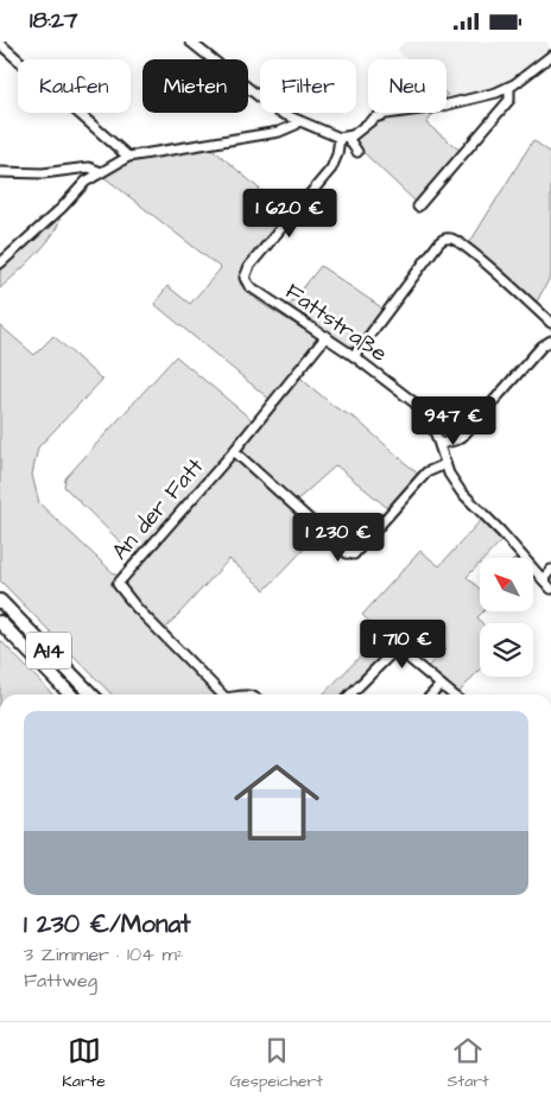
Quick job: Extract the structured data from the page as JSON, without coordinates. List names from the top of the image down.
{
  "streets": {
    "highway": ["A14"],
    "street": ["Fattstraße", "An der Fatt"]
  },
  "crossings": [
    ["Fattstraße", "An der Fatt"]
  ],
  "north": "top left",
  "page": {
    "status": "18:27",
    "chip": [
      "Kaufen",
      "Mieten",
      "Filter",
      "Neu"
    ],
    "price": [
      "1 620 €",
      "947 €",
      "1 230 €",
      "1 710 €"
    ],
    "list": [
      {
        "name": "1 230 €/Monat",
        "note": "3 Zimmer · 104 m² · Fattweg"
      }
    ],
    "tabs": ["Karte", "Gespeichert", "Start"]
  }
}
